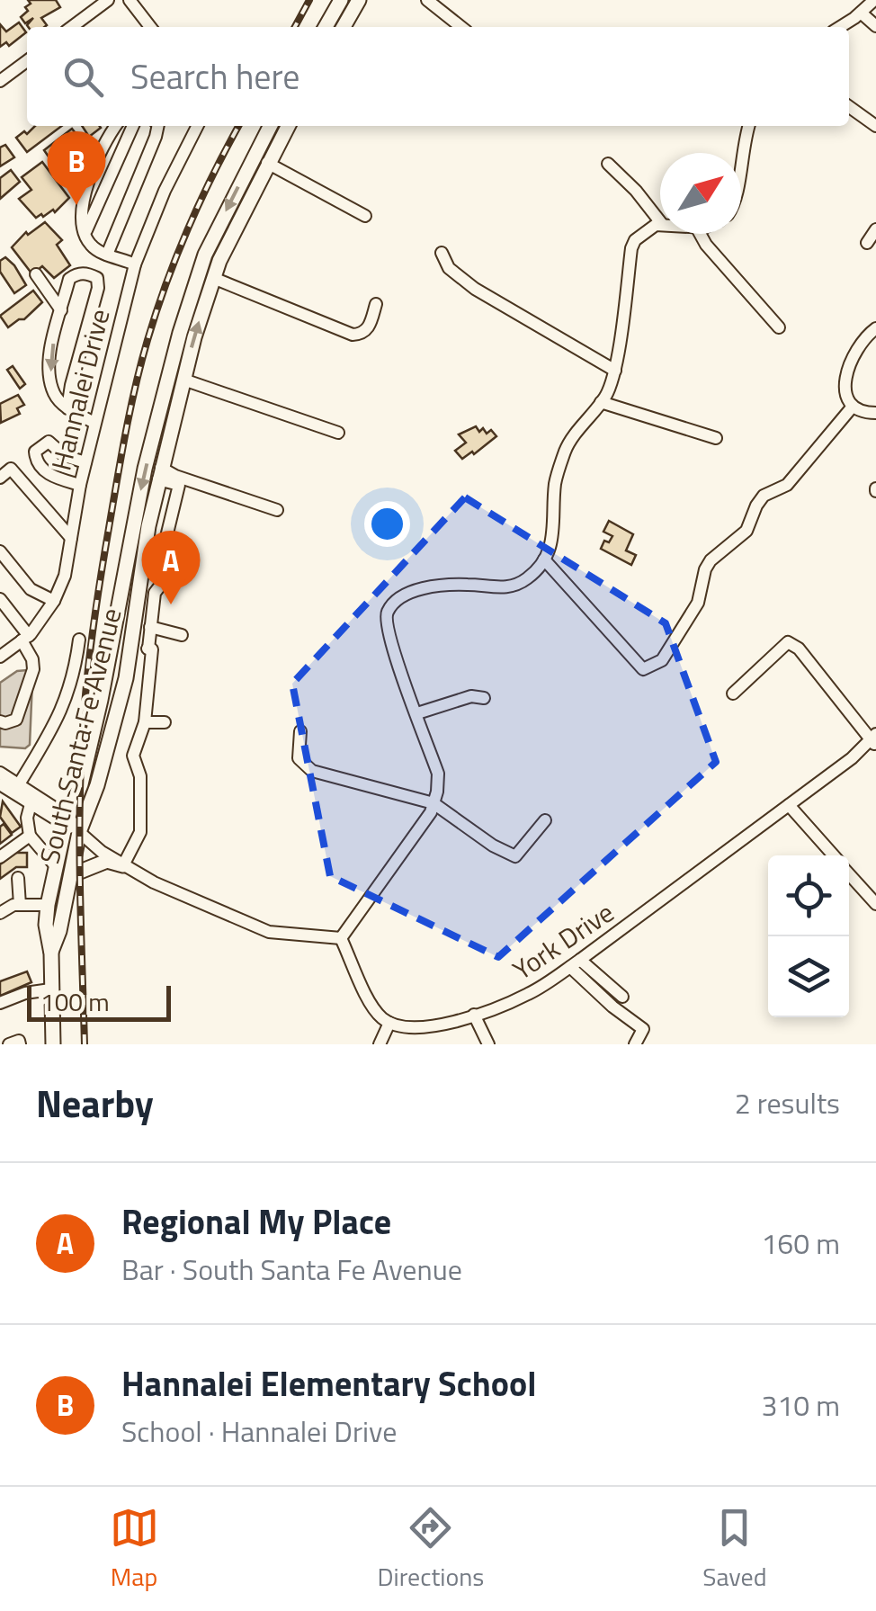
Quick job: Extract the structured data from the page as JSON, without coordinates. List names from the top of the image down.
{
  "streets": {
    "main road": ["South Santa Fe Avenue"],
    "street": ["Hannalei Drive", "York Drive"]
  },
  "scale_bar": "100 m",
  "north": "top right",
  "page": {
    "search": "Search here",
    "pins": ["B", "A"],
    "scale": "100 m",
    "heading": ["Nearby", "2 results"],
    "list": [
      {
        "mark": "A",
        "name": "Regional My Place",
        "note": "Bar · South Santa Fe Avenue",
        "value": "160 m"
      },
      {
        "mark": "B",
        "name": "Hannalei Elementary School",
        "note": "School · Hannalei Drive",
        "value": "310 m"
      }
    ],
    "nav": ["Map", "Directions", "Saved"]
  }
}
